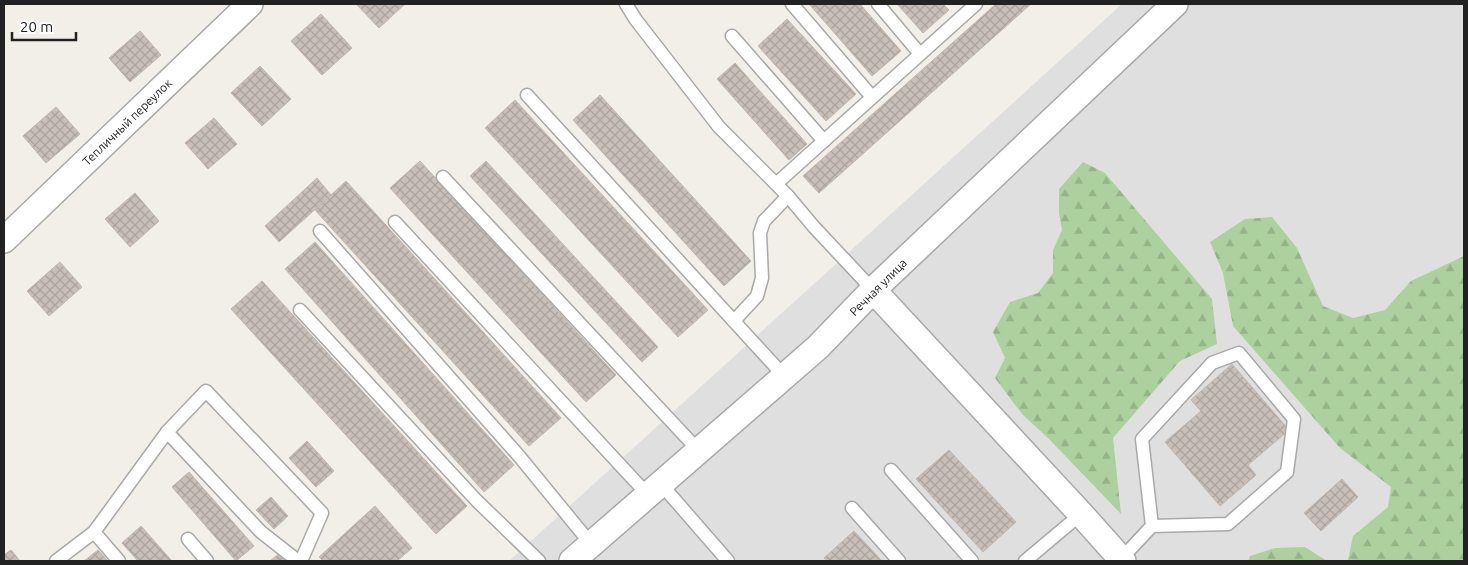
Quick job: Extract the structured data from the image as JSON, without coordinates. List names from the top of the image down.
{
  "streets": {
    "street": ["Тепличный переулок", "Речная улица"]
  },
  "scale_bar": "20 m"
}
